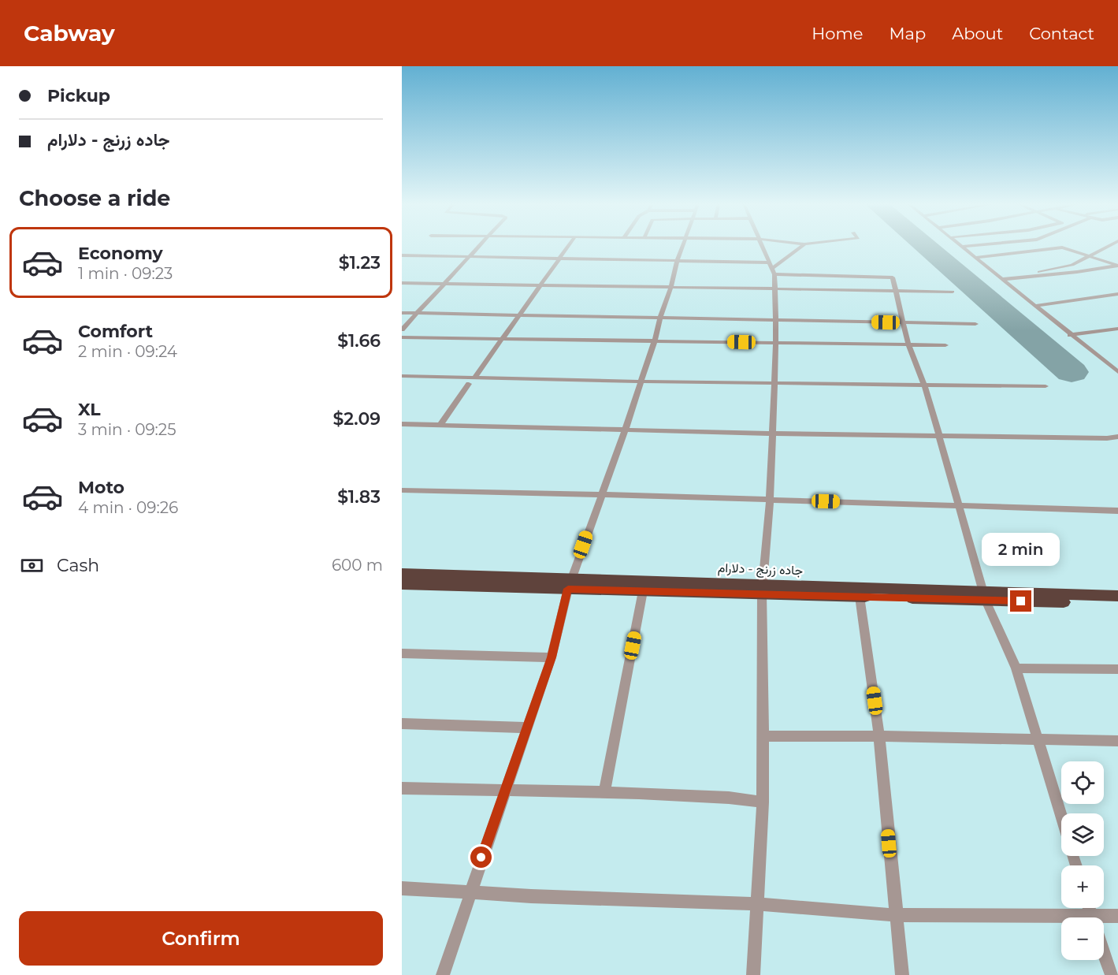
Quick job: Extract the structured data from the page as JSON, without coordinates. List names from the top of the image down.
{
  "streets": {
    "highway": ["جاده زرنج - دلارام"]
  },
  "page": {
    "header": "Cabway",
    "nav": [
      "Home",
      "Map",
      "About",
      "Contact"
    ],
    "banner": ["Pickup", "جاده زرنج - دلارام"],
    "heading": "Choose a ride",
    "list": [
      {
        "name": "Economy",
        "note": "1 min · 09:23",
        "value": "$1.23"
      },
      {
        "name": "Comfort",
        "note": "2 min · 09:24",
        "value": "$1.66"
      },
      {
        "name": "XL",
        "note": "3 min · 09:25",
        "value": "$2.09"
      },
      {
        "name": "Moto",
        "note": "4 min · 09:26",
        "value": "$1.83"
      }
    ],
    "bubble": "2 min",
    "pay": ["Cash", "600 m"],
    "map_buttons": ["+", "−"],
    "buttons": "Confirm"
  }
}
